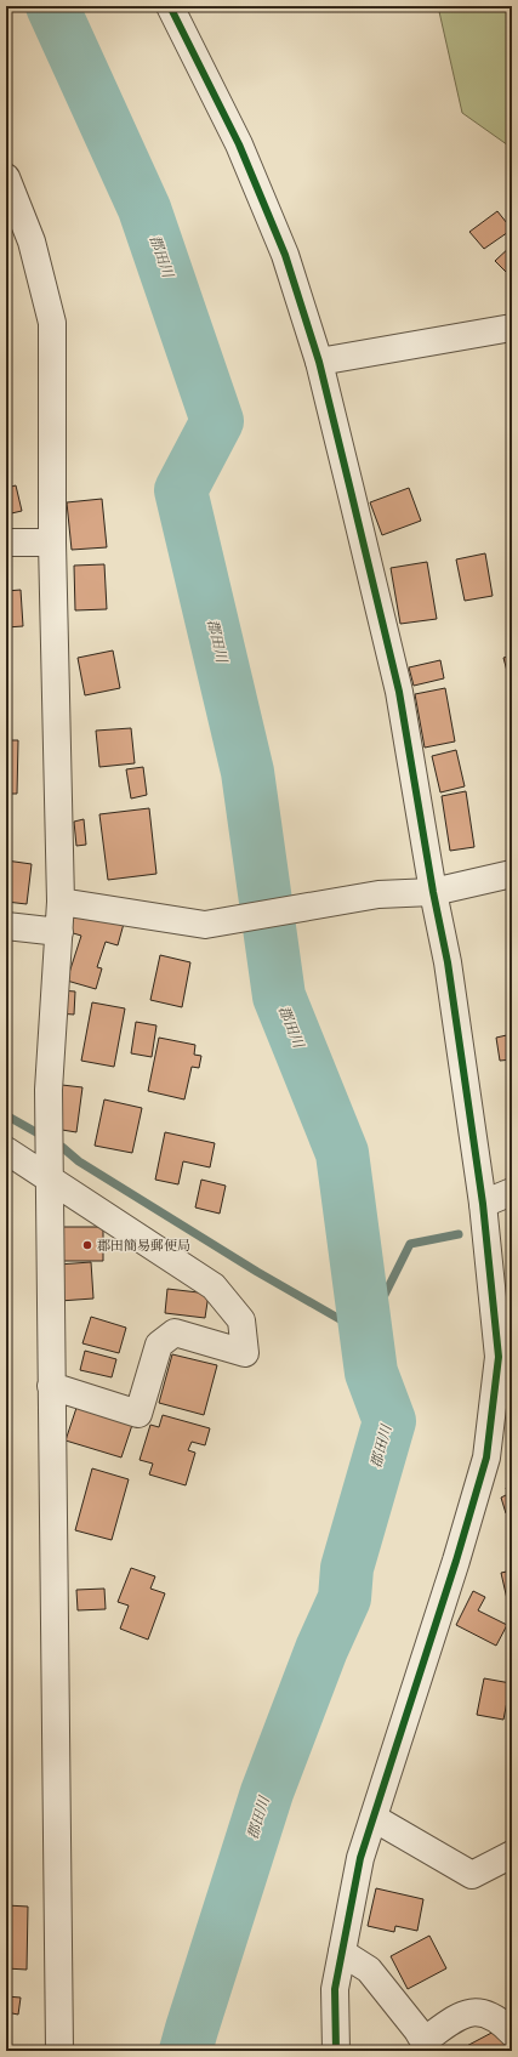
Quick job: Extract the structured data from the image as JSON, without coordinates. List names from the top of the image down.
{
  "water": ["郡田川"],
  "places": ["郡田簡易郵便局"]
}
